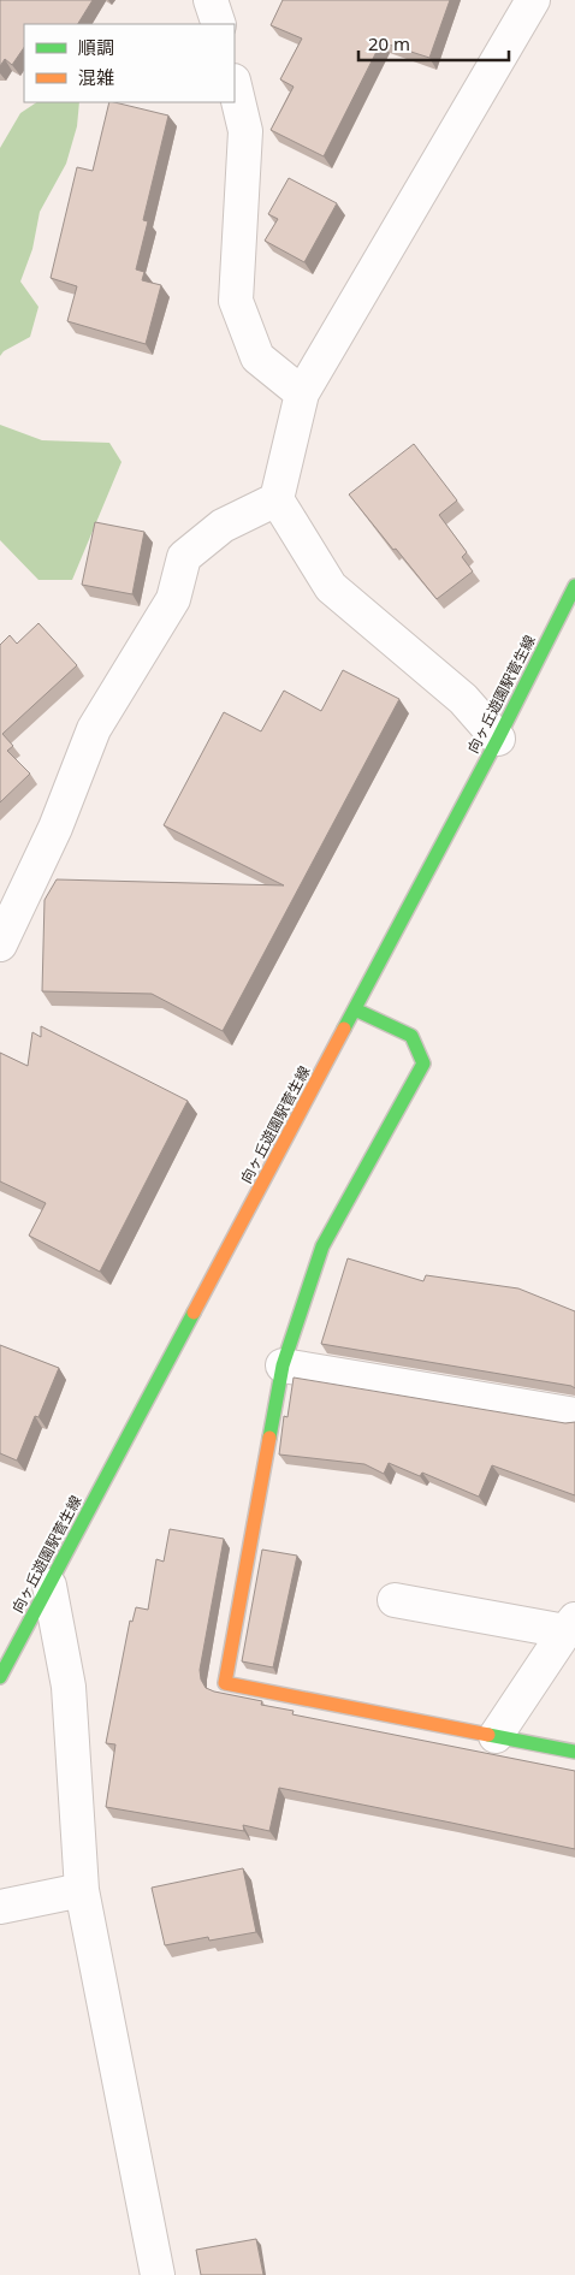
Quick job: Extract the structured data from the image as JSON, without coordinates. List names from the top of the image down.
{
  "streets": {
    "street": ["向ヶ丘遊園駅菅生線"]
  },
  "legend": ["順調", "混雑"],
  "scale_bar": "20 m"
}
